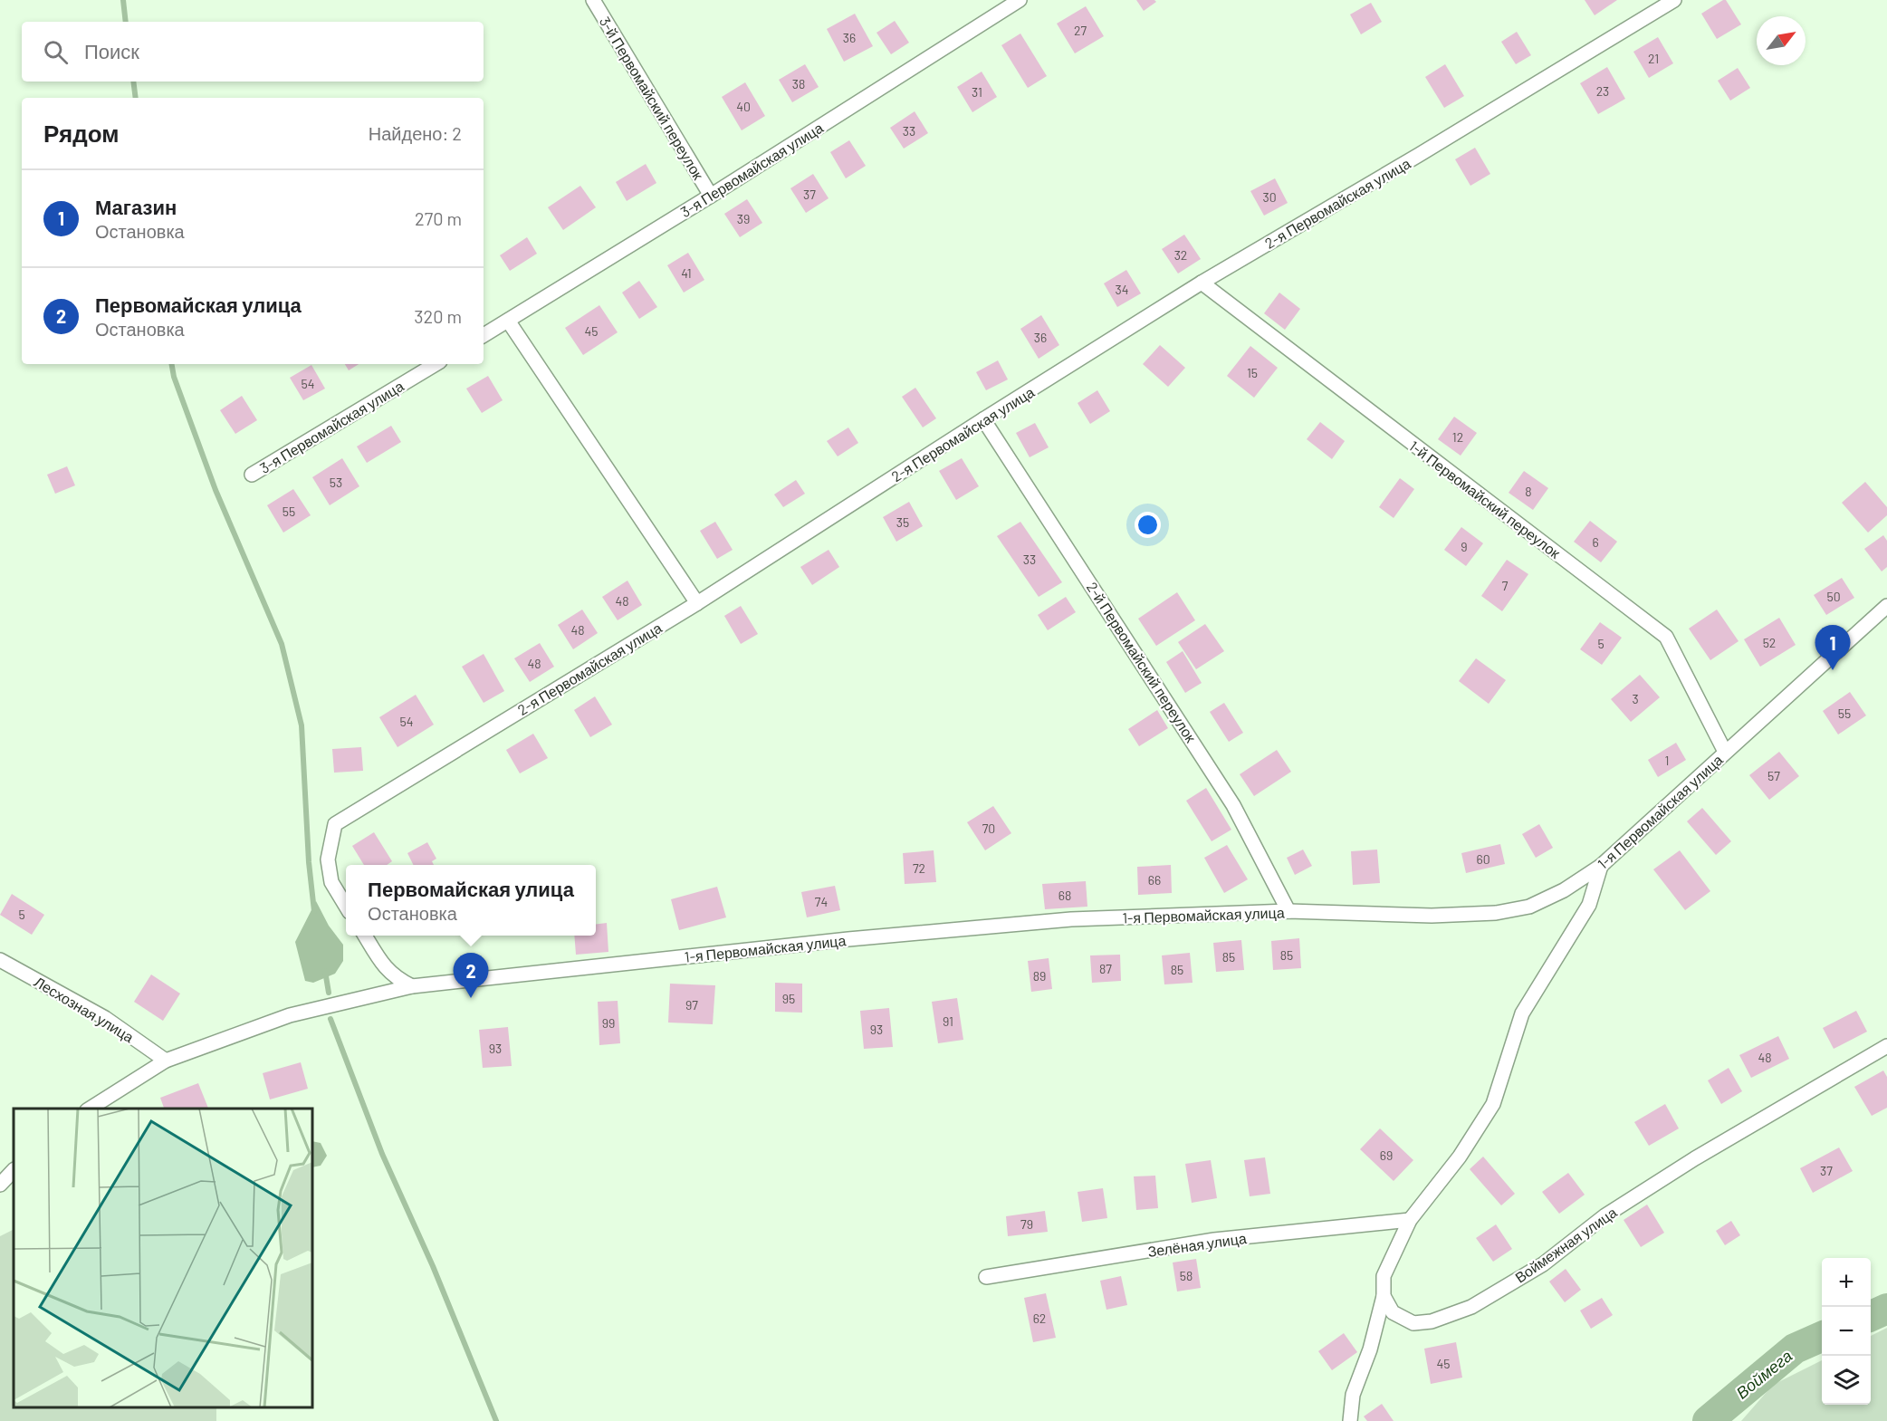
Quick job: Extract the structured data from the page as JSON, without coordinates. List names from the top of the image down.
{
  "streets": {
    "street": [
      "3-й Первомайский переулок",
      "3-я Первомайская улица",
      "2-я Первомайская улица",
      "1-й Первомайский переулок",
      "2-й Первомайский переулок",
      "1-я Первомайская улица",
      "Лесхозная улица",
      "Зелёная улица",
      "Воймежная улица"
    ]
  },
  "crossings": [
    ["3-й Первомайский переулок", "3-я Первомайская улица"],
    ["2-я Первомайская улица", "1-й Первомайский переулок"],
    ["2-я Первомайская улица", "2-й Первомайский переулок"],
    ["1-й Первомайский переулок", "1-я Первомайская улица"],
    ["2-й Первомайский переулок", "1-я Первомайская улица"],
    ["1-я Первомайская улица", "Лесхозная улица"]
  ],
  "water": ["Воймега"],
  "house_numbers": [
    "27",
    "36",
    "21",
    "38",
    "23",
    "31",
    "40",
    "33",
    "37",
    "30",
    "39",
    "32",
    "41",
    "34",
    "45",
    "36",
    "15",
    "54",
    "12",
    "53",
    "8",
    "55",
    "35",
    "6",
    "9",
    "33",
    "7",
    "50",
    "48",
    "48",
    "52",
    "5",
    "48",
    "3",
    "55",
    "54",
    "1",
    "57",
    "70",
    "60",
    "72",
    "66",
    "68",
    "74",
    "5",
    "85",
    "85",
    "87",
    "85",
    "89",
    "95",
    "97",
    "91",
    "99",
    "93",
    "93",
    "48",
    "69",
    "37",
    "79",
    "58",
    "62",
    "45"
  ],
  "north": "top right",
  "page": {
    "search": "Поиск",
    "heading": ["Рядом", "Найдено: 2"],
    "list": [
      {
        "mark": "1",
        "name": "Магазин",
        "note": "Остановка",
        "value": "270 m"
      },
      {
        "mark": "2",
        "name": "Первомайская улица",
        "note": "Остановка",
        "value": "320 m"
      }
    ],
    "pins": ["1", "2"],
    "popup": ["Первомайская улица", "Остановка"],
    "map_buttons": ["+", "−"]
  }
}
